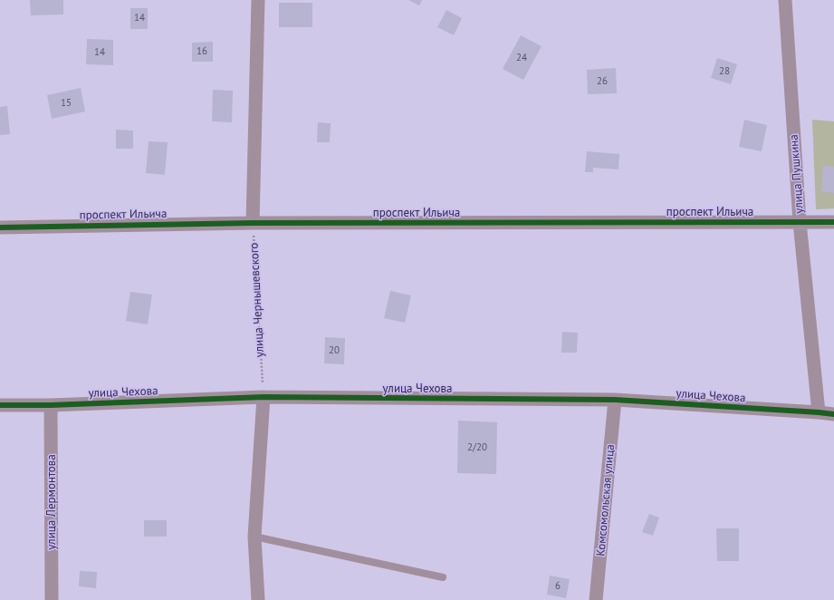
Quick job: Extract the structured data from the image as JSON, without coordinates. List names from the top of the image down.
{
  "streets": {
    "street": [
      "улица Пушкина",
      "проспект Ильича",
      "улица Чехова",
      "Комсомольская улица",
      "улица Лермонтова"
    ],
    "path": ["улица Чернышевского"]
  },
  "crossings": [
    ["улица Пушкина", "проспект Ильича"],
    ["улица Пушкина", "улица Чехова"],
    ["проспект Ильича", "улица Чернышевского"],
    ["улица Чернышевского", "улица Чехова"],
    ["улица Чехова", "Комсомольская улица"],
    ["улица Чехова", "улица Лермонтова"]
  ],
  "house_numbers": [
    "14",
    "16",
    "14",
    "24",
    "28",
    "26",
    "15",
    "20",
    "2/20",
    "6"
  ]
}
